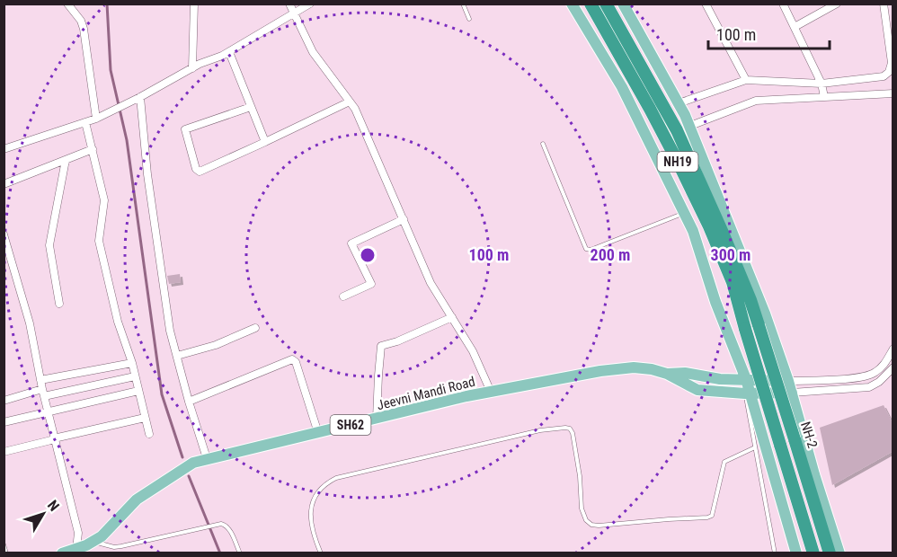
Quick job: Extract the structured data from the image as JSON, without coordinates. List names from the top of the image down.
{
  "streets": {
    "highway": ["NH19", "NH-2"],
    "main road": ["Jeevni Mandi Road", "SH62"]
  },
  "crossings": [
    ["NH19", "NH-2"]
  ],
  "scale_bar": "100 m",
  "north": "top right",
  "rings": ["100 m", "200 m", "300 m"]
}
